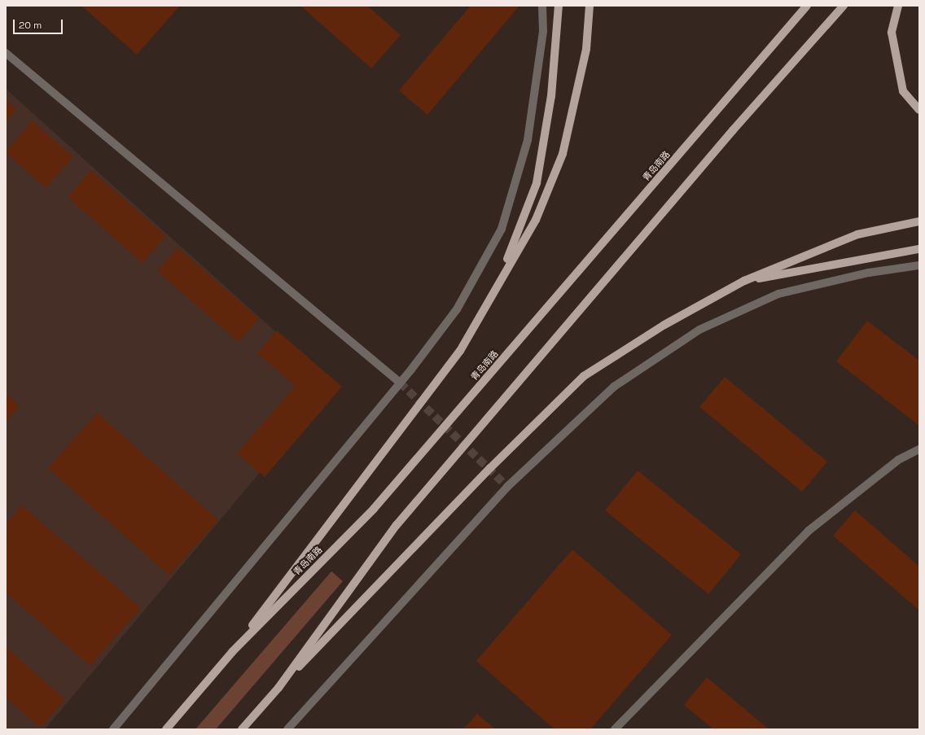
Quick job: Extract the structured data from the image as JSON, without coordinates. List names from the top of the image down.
{
  "streets": {
    "main road": ["青岛南路"]
  },
  "scale_bar": "20 m"
}
